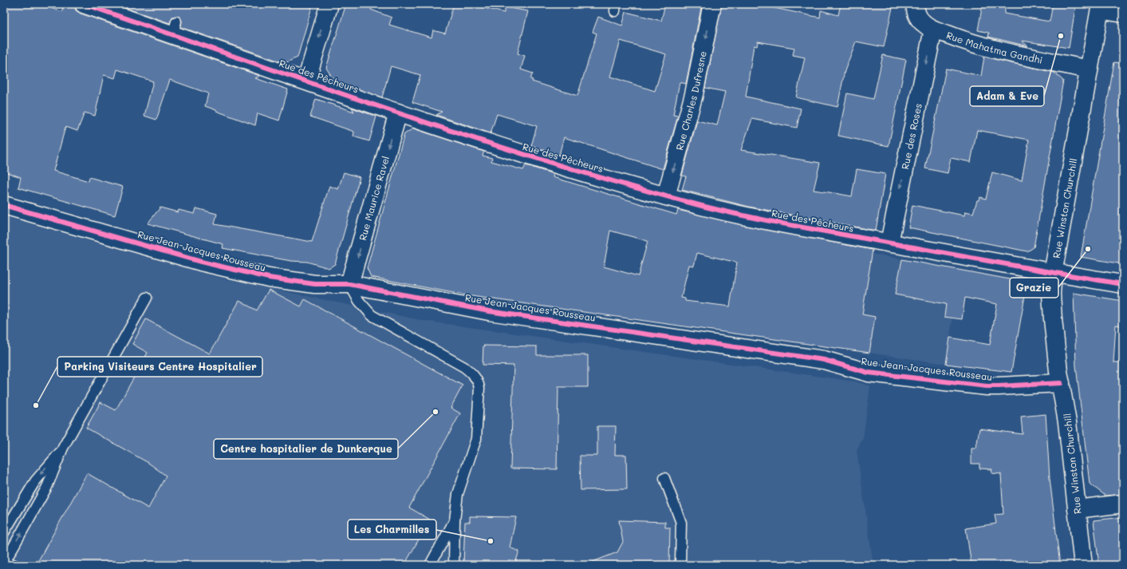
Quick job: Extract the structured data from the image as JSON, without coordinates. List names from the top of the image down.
{
  "streets": {
    "street": [
      "Rue Mahatma Gandhi",
      "Rue des Pêcheurs",
      "Rue Charles Dufresne",
      "Rue des Roses",
      "Rue Maurice Ravel",
      "Rue Winston Churchill",
      "Rue Jean-Jacques Rousseau"
    ]
  },
  "crossings": [
    ["Rue Mahatma Gandhi", "Rue des Roses"],
    ["Rue Mahatma Gandhi", "Rue Winston Churchill"],
    ["Rue des Pêcheurs", "Rue Charles Dufresne"],
    ["Rue des Pêcheurs", "Rue des Roses"],
    ["Rue des Pêcheurs", "Rue Maurice Ravel"],
    ["Rue des Pêcheurs", "Rue Winston Churchill"],
    ["Rue Maurice Ravel", "Rue Jean-Jacques Rousseau"],
    ["Rue Winston Churchill", "Rue Jean-Jacques Rousseau"]
  ],
  "one_way": ["Rue Charles Dufresne", "Rue des Roses", "Rue Maurice Ravel"],
  "places": [
    "Adam & Eve",
    "Grazie",
    "Parking Visiteurs Centre Hospitalier",
    "Centre hospitalier de Dunkerque",
    "Les Charmilles"
  ]
}
